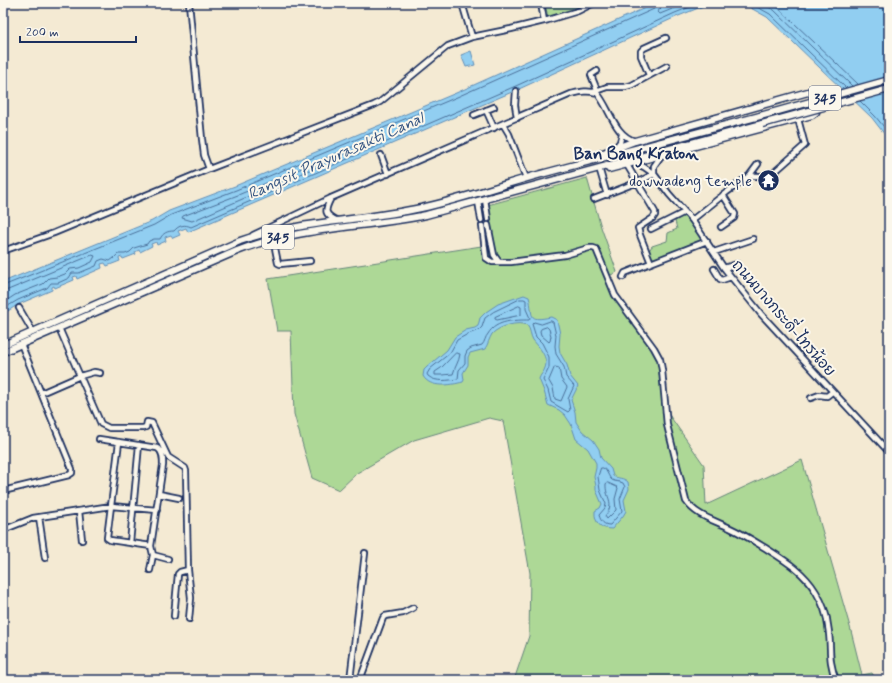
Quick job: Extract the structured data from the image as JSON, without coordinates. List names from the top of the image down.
{
  "streets": {
    "main road": ["345"],
    "street": ["ถนนบางกระดี่-ไทรน้อย"]
  },
  "districts": ["Ban Bang Kraton"],
  "water": ["Rangsit Prayurasakti Canal"],
  "places": {
    "temple": ["dowwadeng temple"]
  },
  "scale_bar": "200 m"
}
